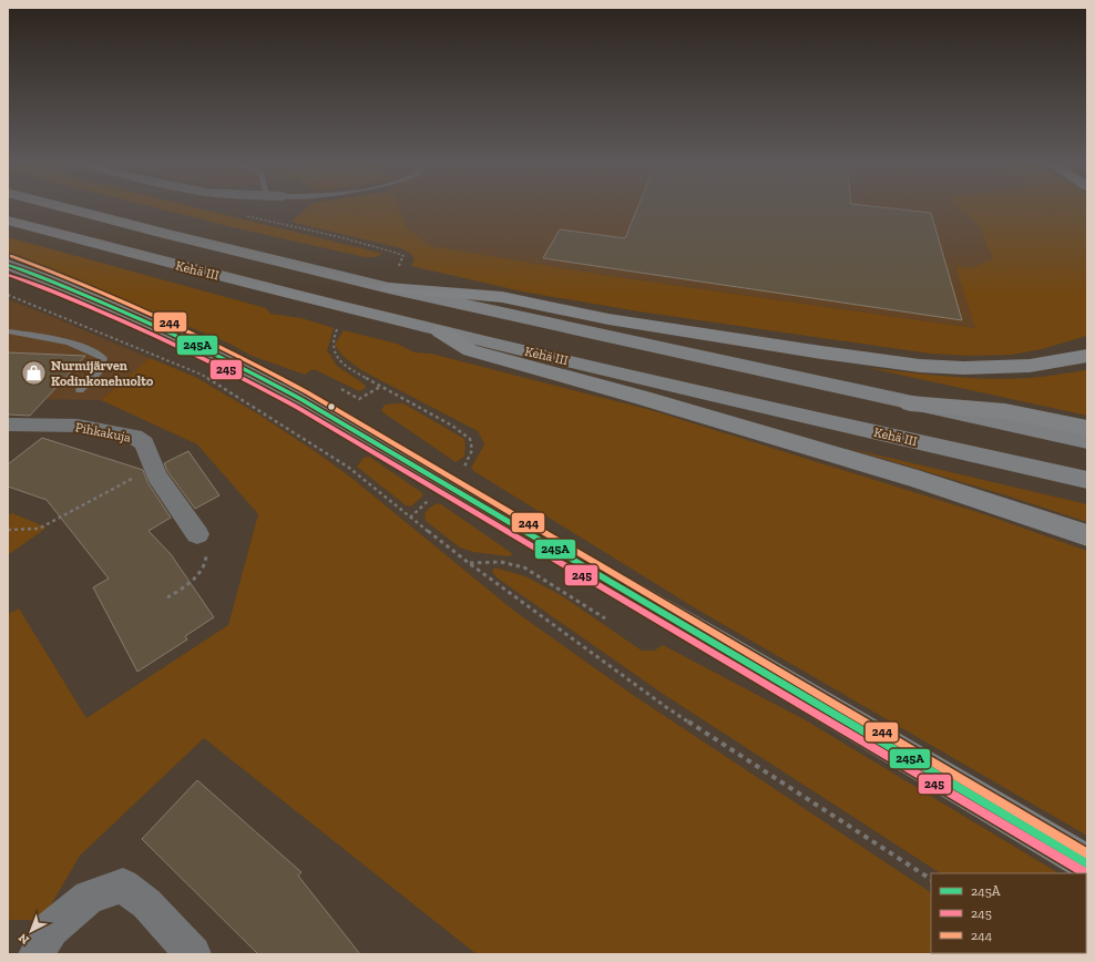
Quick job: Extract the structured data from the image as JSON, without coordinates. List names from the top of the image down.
{
  "streets": {
    "highway": ["Kehä III"],
    "street": ["Pihkakuja"]
  },
  "places": {
    "shop": ["Nurmijärven Kodinkonehuolto"]
  },
  "lines": ["transit line 244", "transit line 245A", "transit line 245"],
  "legend": ["245A", "245", "244"],
  "north": "bottom left"
}
